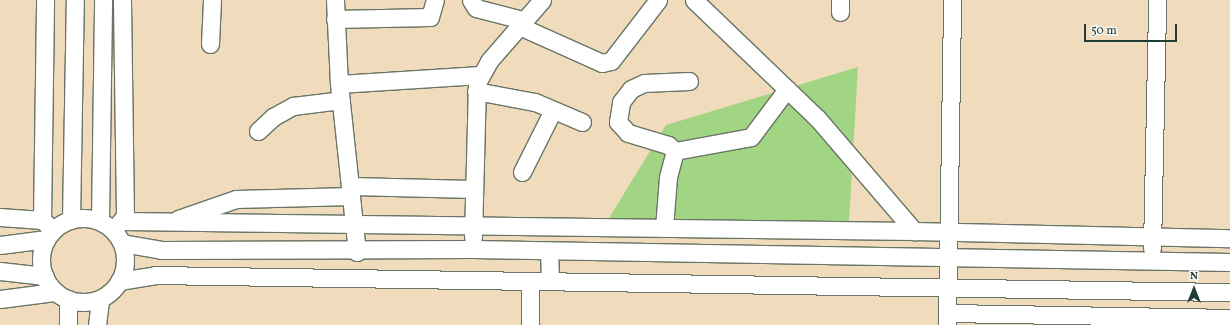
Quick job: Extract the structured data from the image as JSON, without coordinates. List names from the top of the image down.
{
  "scale_bar": "50 m",
  "north": "top"
}
